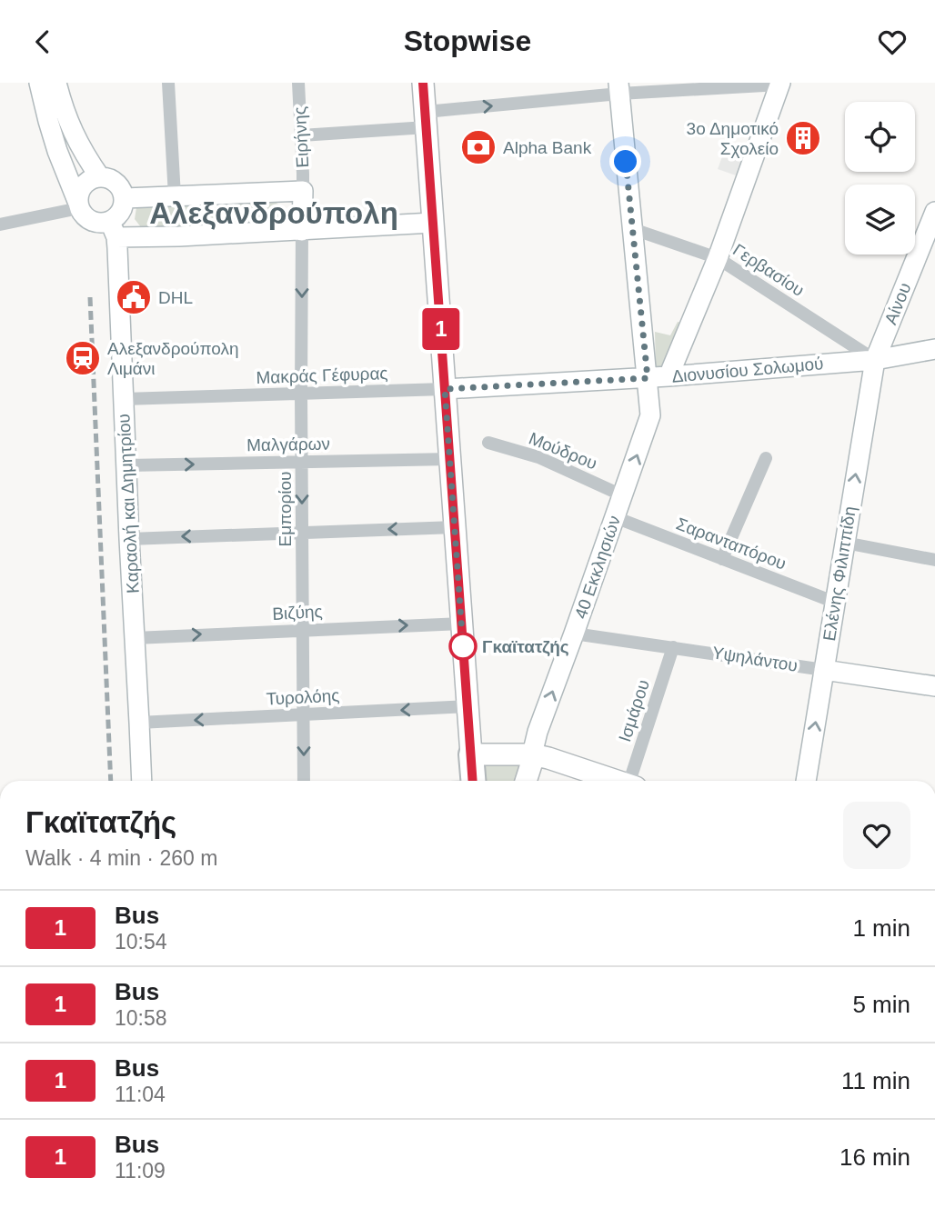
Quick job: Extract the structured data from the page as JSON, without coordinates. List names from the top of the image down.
{
  "streets": {
    "street": [
      "Ειρήνης",
      "Γερβασίου",
      "Αίνου",
      "Διονυσίου Σολωμού",
      "Μακράς Γέφυρας",
      "Μαλγάρων",
      "Μούδρου",
      "Καραολή και Δημητρίου",
      "Εμπορίου",
      "Σαρανταπόρου",
      "40 Εκκλησιών",
      "Ελένης Φιλιππίδη",
      "Βιζύης",
      "Υψηλάντου",
      "Τυρολόης",
      "Ισμάρου"
    ]
  },
  "crossings": [
    ["Ειρήνης", "Εμπορίου"],
    ["Γερβασίου", "Αίνου"],
    ["Γερβασίου", "Διονυσίου Σολωμού"],
    ["Γερβασίου", "40 Εκκλησιών"],
    ["Γερβασίου", "Ελένης Φιλιππίδη"],
    ["Αίνου", "Διονυσίου Σολωμού"],
    ["Αίνου", "Ελένης Φιλιππίδη"],
    ["Διονυσίου Σολωμού", "Μακράς Γέφυρας"],
    ["Διονυσίου Σολωμού", "40 Εκκλησιών"],
    ["Διονυσίου Σολωμού", "Ελένης Φιλιππίδη"],
    ["Μακράς Γέφυρας", "Καραολή και Δημητρίου"],
    ["Μακράς Γέφυρας", "Εμπορίου"],
    ["Μαλγάρων", "Καραολή και Δημητρίου"],
    ["Μαλγάρων", "Εμπορίου"],
    ["Μούδρου", "40 Εκκλησιών"],
    ["Καραολή και Δημητρίου", "Βιζύης"],
    ["Καραολή και Δημητρίου", "Τυρολόης"],
    ["Εμπορίου", "Βιζύης"],
    ["Εμπορίου", "Τυρολόης"],
    ["Σαρανταπόρου", "40 Εκκλησιών"],
    ["Σαρανταπόρου", "Ελένης Φιλιππίδη"],
    ["40 Εκκλησιών", "Υψηλάντου"],
    ["Ελένης Φιλιππίδη", "Υψηλάντου"],
    ["Υψηλάντου", "Ισμάρου"]
  ],
  "one_way": ["Εμπορίου", "Ελένης Φιλιππίδη", "Τυρολόης"],
  "districts": ["Αλεξανδρούπολη"],
  "places": {
    "building": ["3ο Δημοτικό Σχολείο"],
    "bank": ["Alpha Bank"],
    "public building": ["DHL"],
    "station": ["Αλεξανδρούπολη Λιμάνι"],
    "other": ["Γκαϊτατζής"]
  },
  "lines": ["bus line 1"],
  "page": {
    "header": "Stopwise",
    "on_map": "1",
    "heading": ["Γκαϊτατζής", "Walk · 4 min · 260 m"],
    "list": [
      {
        "mark": "1",
        "name": "Bus",
        "note": "10:54",
        "value": "1 min"
      },
      {
        "mark": "1",
        "name": "Bus",
        "note": "10:58",
        "value": "5 min"
      },
      {
        "mark": "1",
        "name": "Bus",
        "note": "11:04",
        "value": "11 min"
      },
      {
        "mark": "1",
        "name": "Bus",
        "note": "11:09",
        "value": "16 min"
      }
    ]
  }
}
